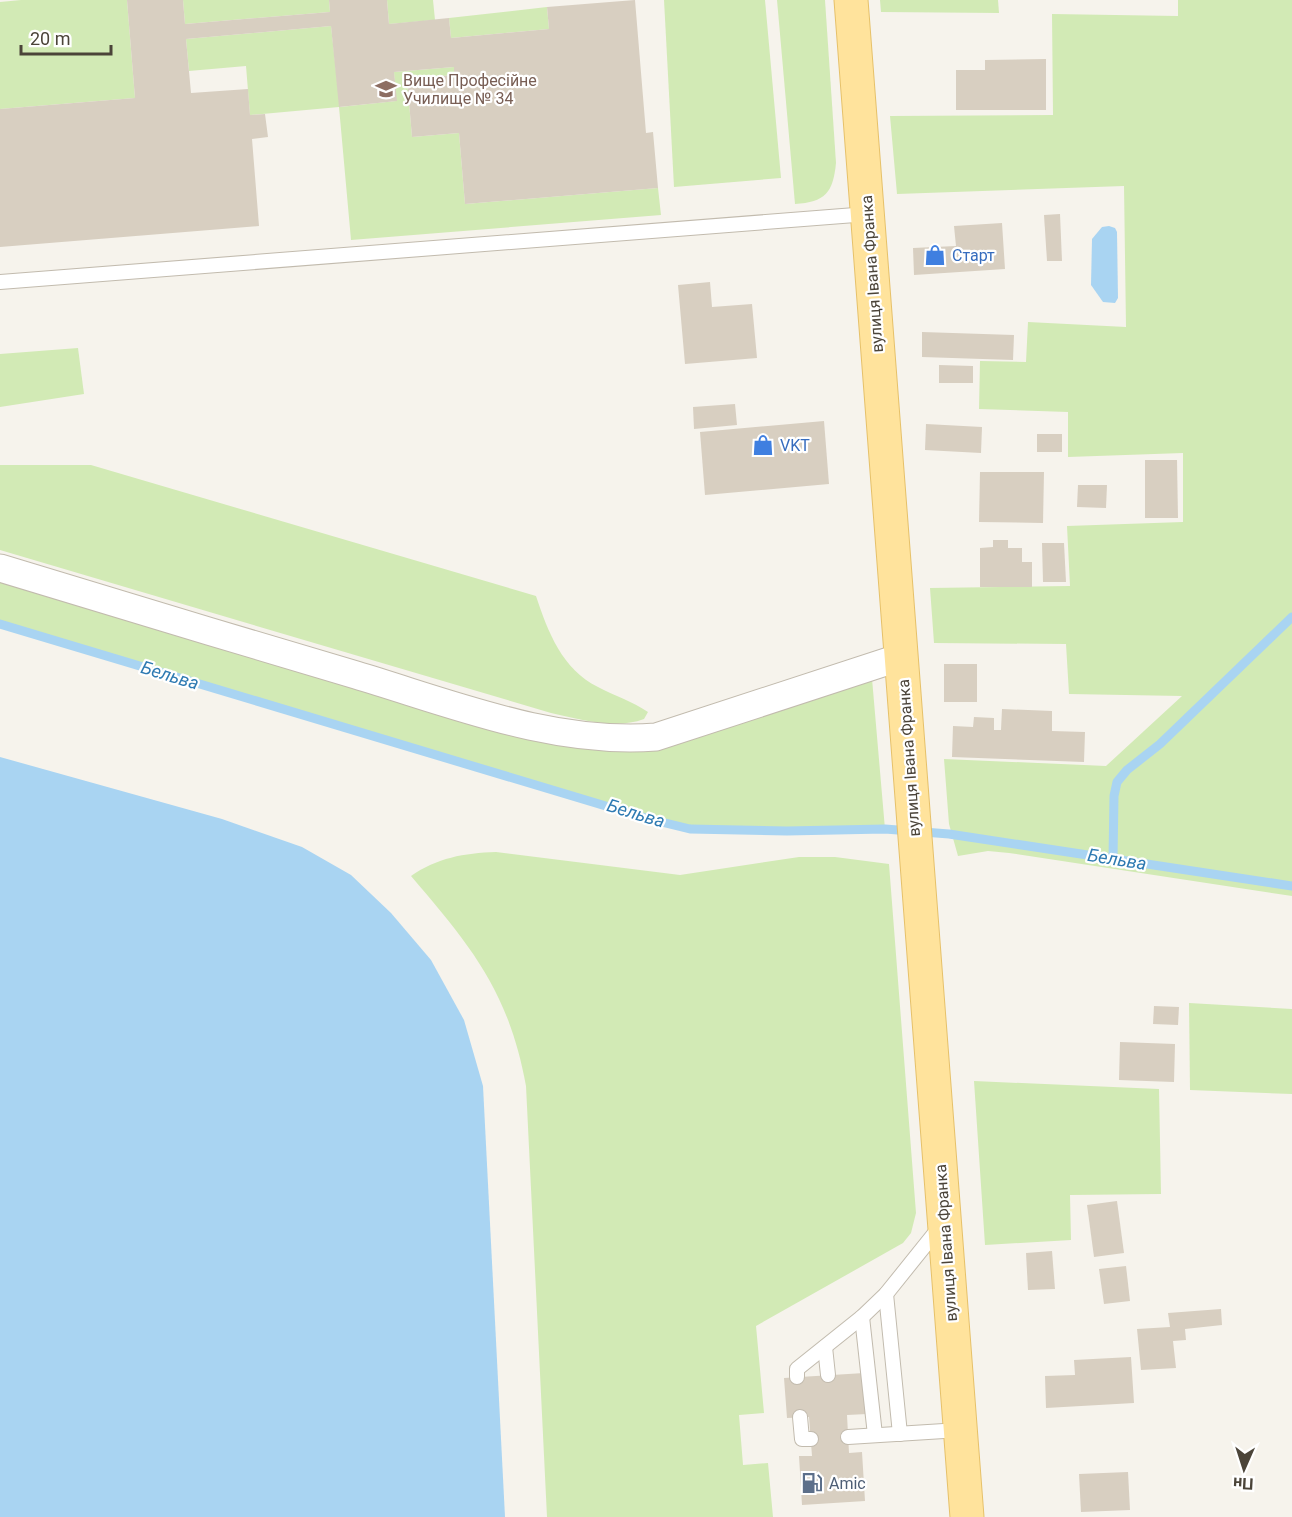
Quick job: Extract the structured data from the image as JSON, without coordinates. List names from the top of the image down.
{
  "streets": {
    "main road": ["вулиця Івана Франка"]
  },
  "water": ["Бельва"],
  "places": {
    "school or university": ["Вище Професійне Училище № 34"],
    "shop": ["Старт", "VKT"],
    "fuel station": ["Amic"]
  },
  "scale_bar": "20 m",
  "north": "bottom"
}
